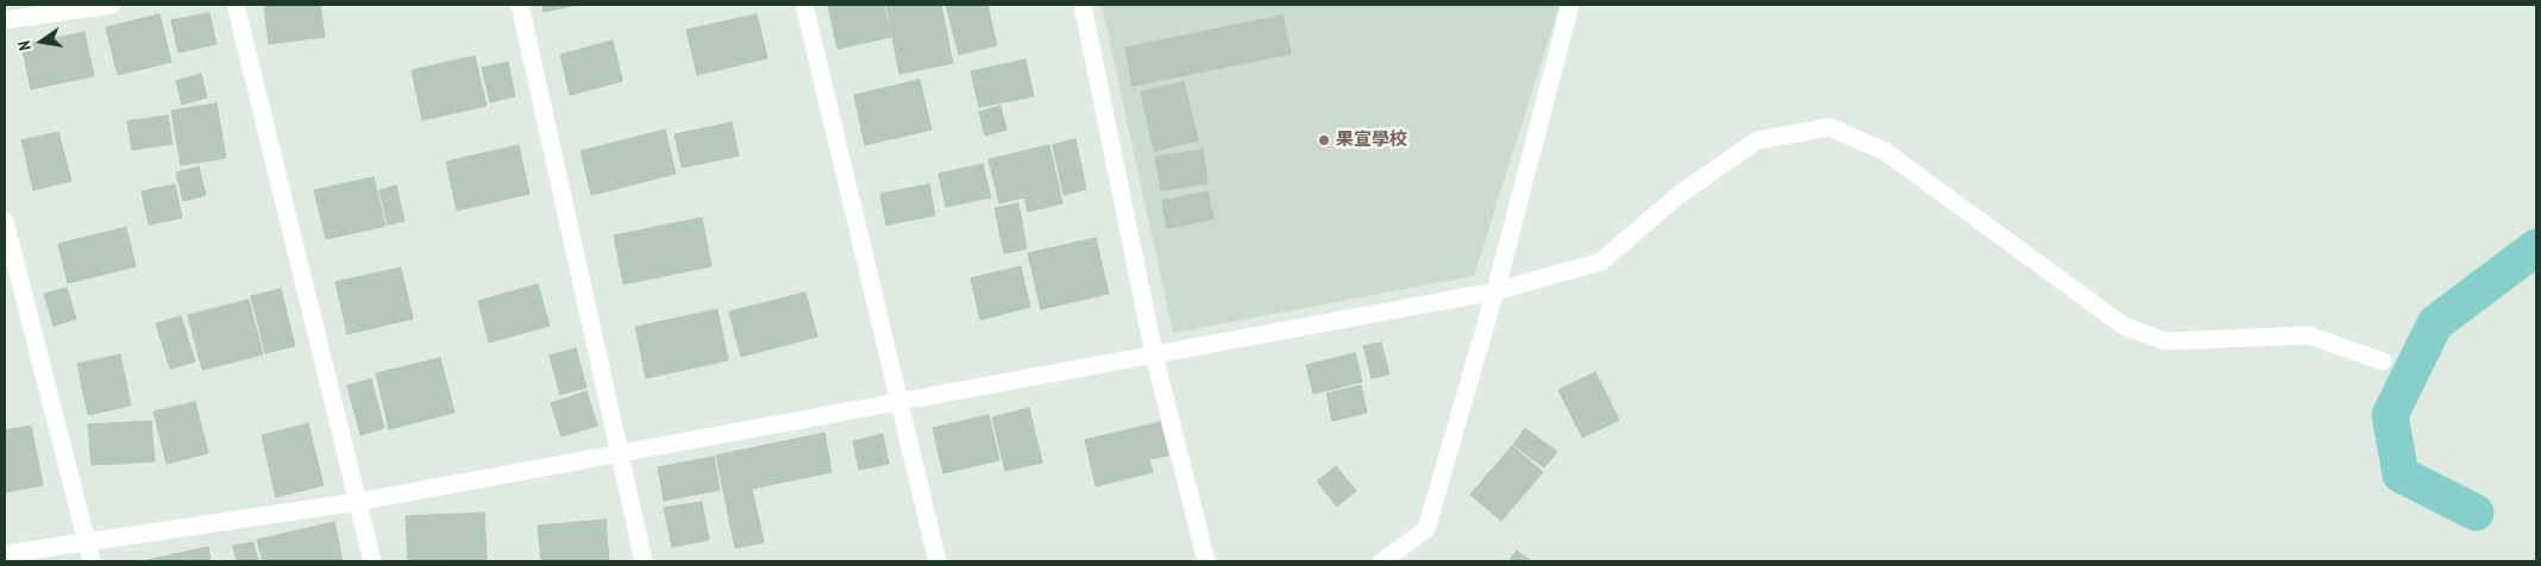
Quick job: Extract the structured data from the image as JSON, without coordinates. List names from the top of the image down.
{
  "places": ["果宣學校"],
  "north": "left"
}
